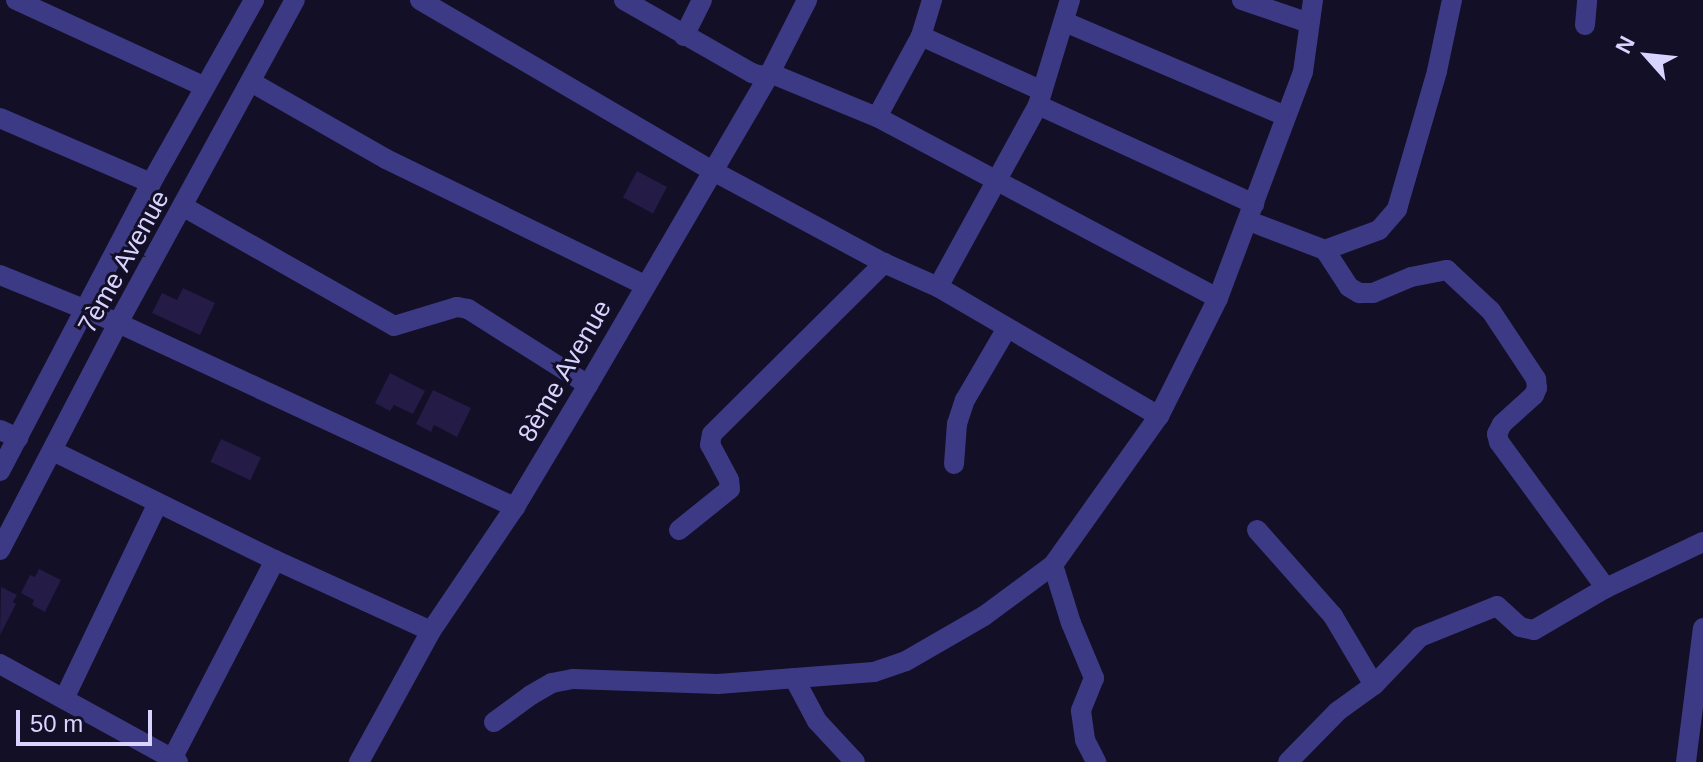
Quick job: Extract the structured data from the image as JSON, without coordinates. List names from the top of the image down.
{
  "streets": {
    "street": ["7ème Avenue", "8ème Avenue"]
  },
  "scale_bar": "50 m",
  "north": "top left"
}
